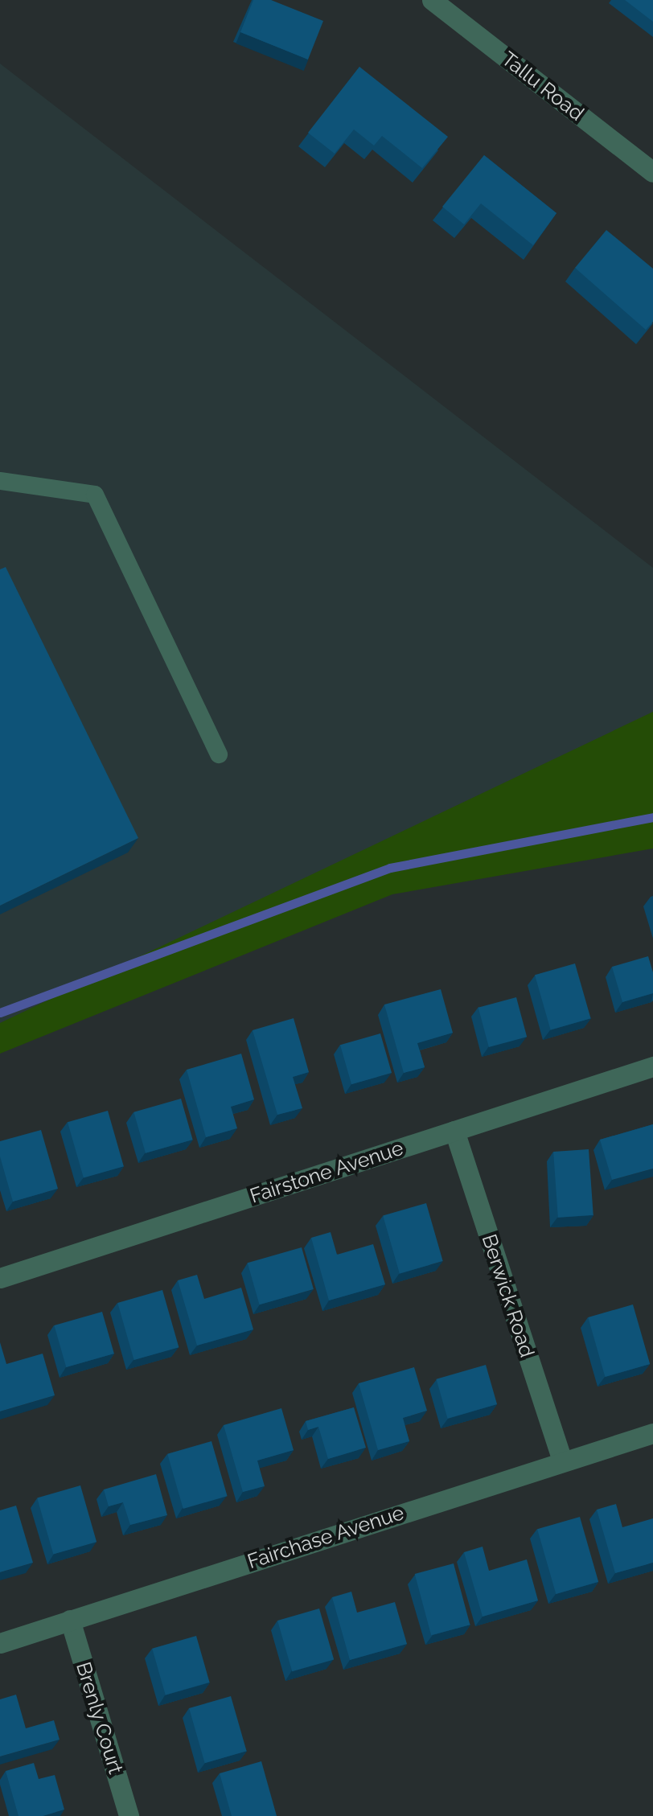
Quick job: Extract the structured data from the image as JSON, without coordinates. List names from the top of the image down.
{
  "streets": {
    "street": [
      "Tallu Road",
      "Fairstone Avenue",
      "Berwick Road",
      "Fairchase Avenue",
      "Brenly Court"
    ]
  },
  "crossings": [
    ["Fairstone Avenue", "Berwick Road"],
    ["Berwick Road", "Fairchase Avenue"],
    ["Fairchase Avenue", "Brenly Court"]
  ]
}
